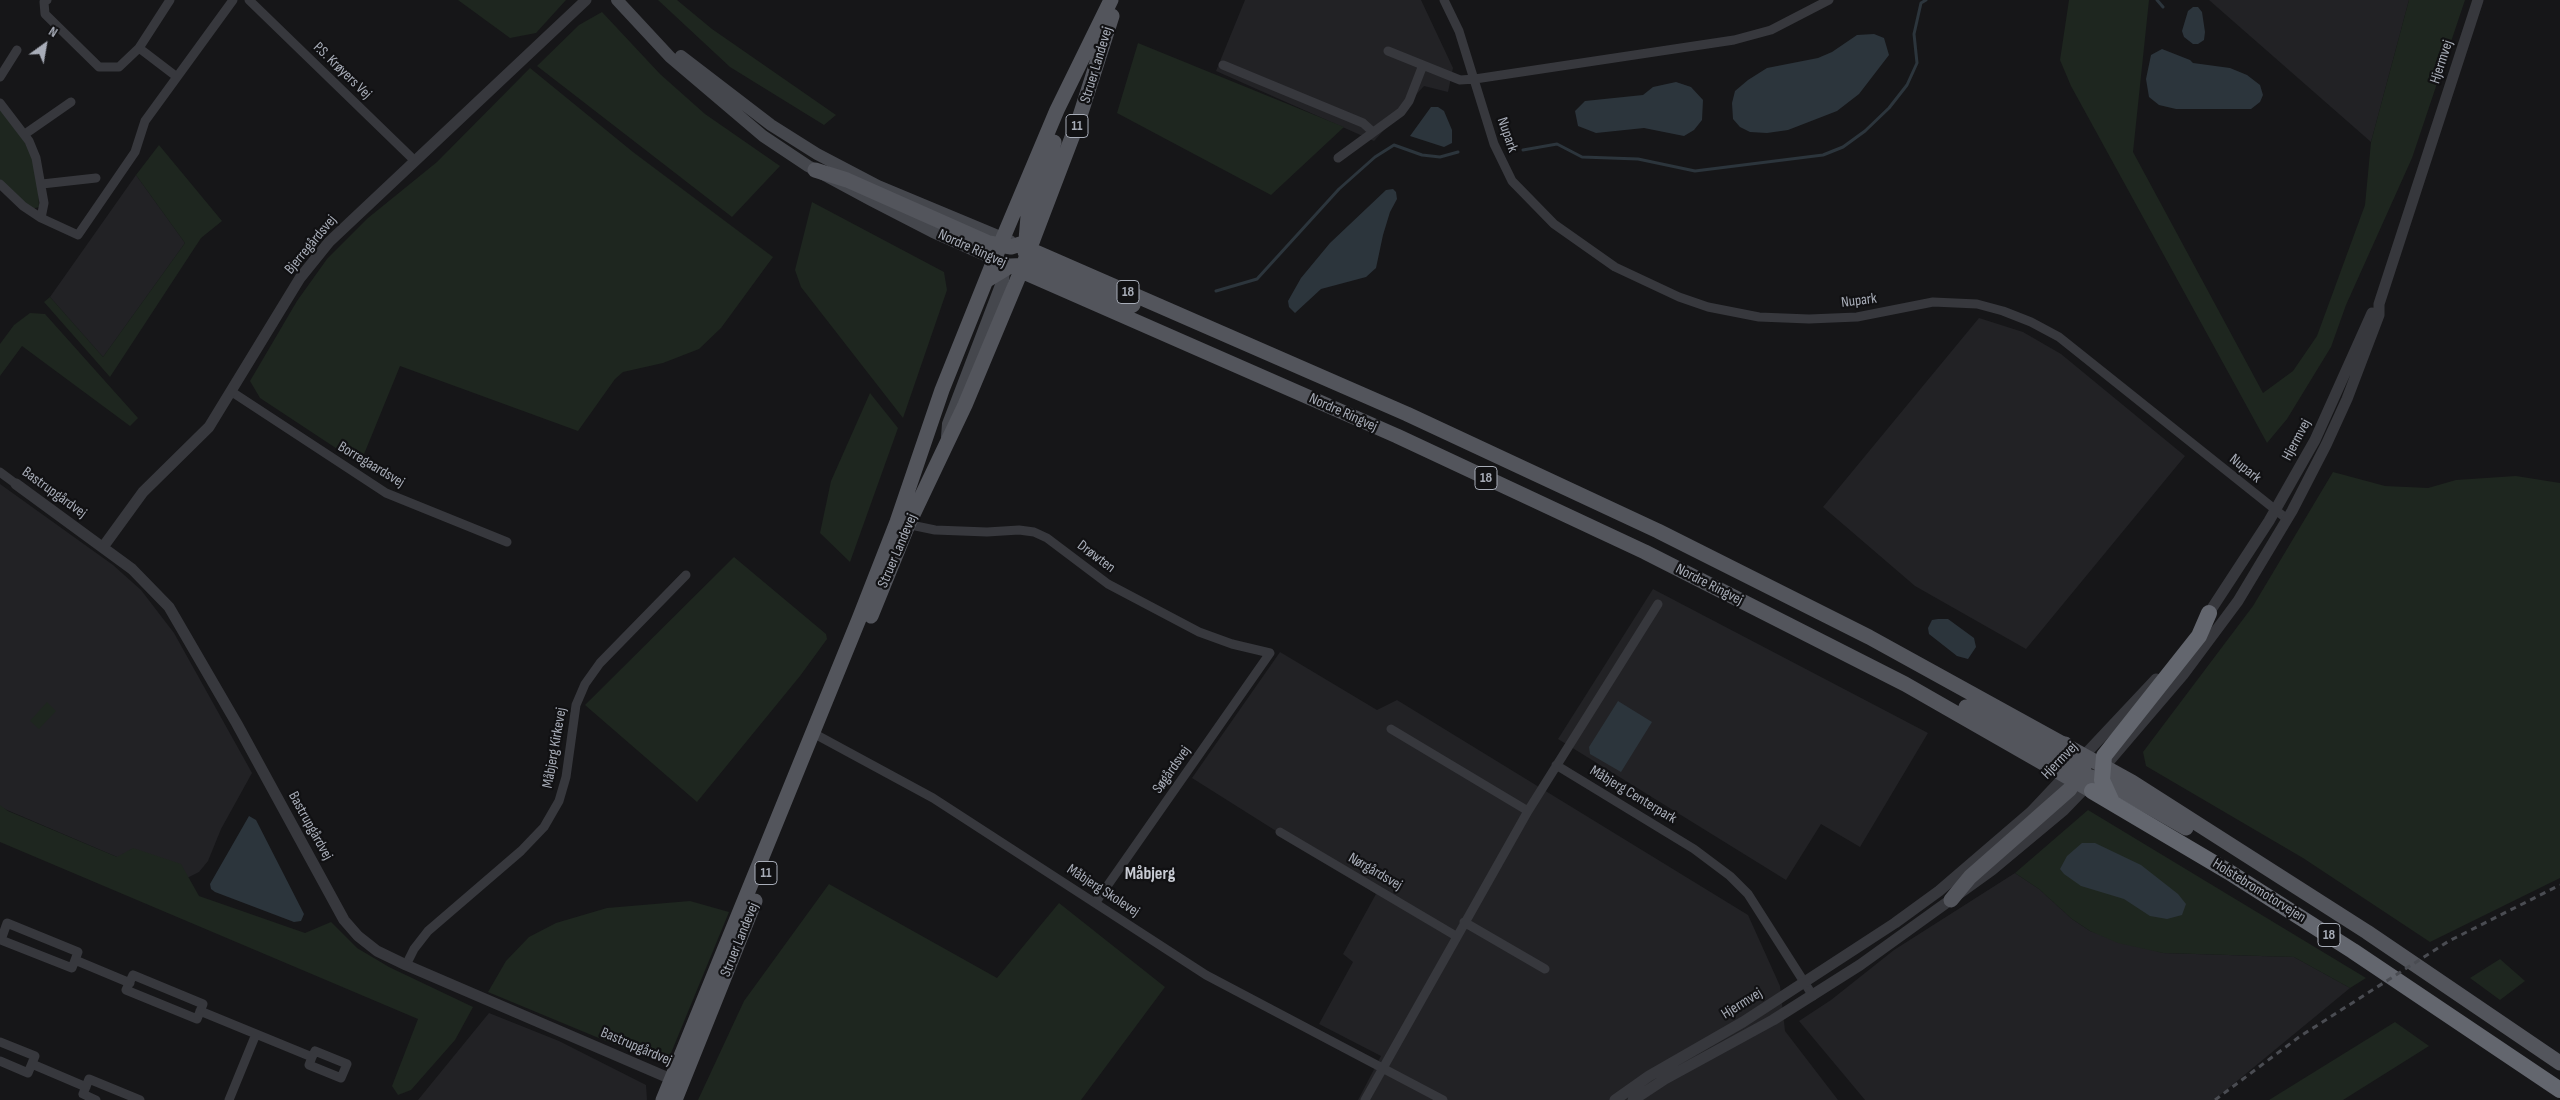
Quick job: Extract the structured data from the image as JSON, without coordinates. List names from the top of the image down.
{
  "streets": {
    "highway": ["18", "Holstebromotorvejen"],
    "main road": ["Struer Landevej", "11", "Nordre Ringvej"],
    "street": [
      "Hjermvej",
      "P.S. Krøyers Vej",
      "Nupark",
      "Bjerregårdsvej",
      "Borregaardsvej",
      "Bastrupgårdvej",
      "Drøwten",
      "Måbjerg Kirkevej",
      "Søgårdsvej",
      "Måbjerg Centerpark",
      "Nørgårdsvej",
      "Måbjerg Skolevej"
    ]
  },
  "crossings": [
    ["Hjermvej", "Nupark"],
    ["Hjermvej", "Nordre Ringvej"],
    ["Hjermvej", "Måbjerg Centerpark"],
    ["Hjermvej", "Holstebromotorvejen"],
    ["Struer Landevej", "Nordre Ringvej"],
    ["Struer Landevej", "Bastrupgårdvej"],
    ["Struer Landevej", "Drøwten"],
    ["Struer Landevej", "Måbjerg Skolevej"],
    ["P.S. Krøyers Vej", "Bjerregårdsvej"],
    ["Bjerregårdsvej", "Borregaardsvej"],
    ["Bjerregårdsvej", "Bastrupgårdvej"],
    ["Nordre Ringvej", "Holstebromotorvejen"],
    ["Bastrupgårdvej", "Måbjerg Kirkevej"],
    ["Drøwten", "Søgårdsvej"],
    ["Søgårdsvej", "Måbjerg Skolevej"]
  ],
  "districts": ["Måbjerg"],
  "north": "top right"
}
